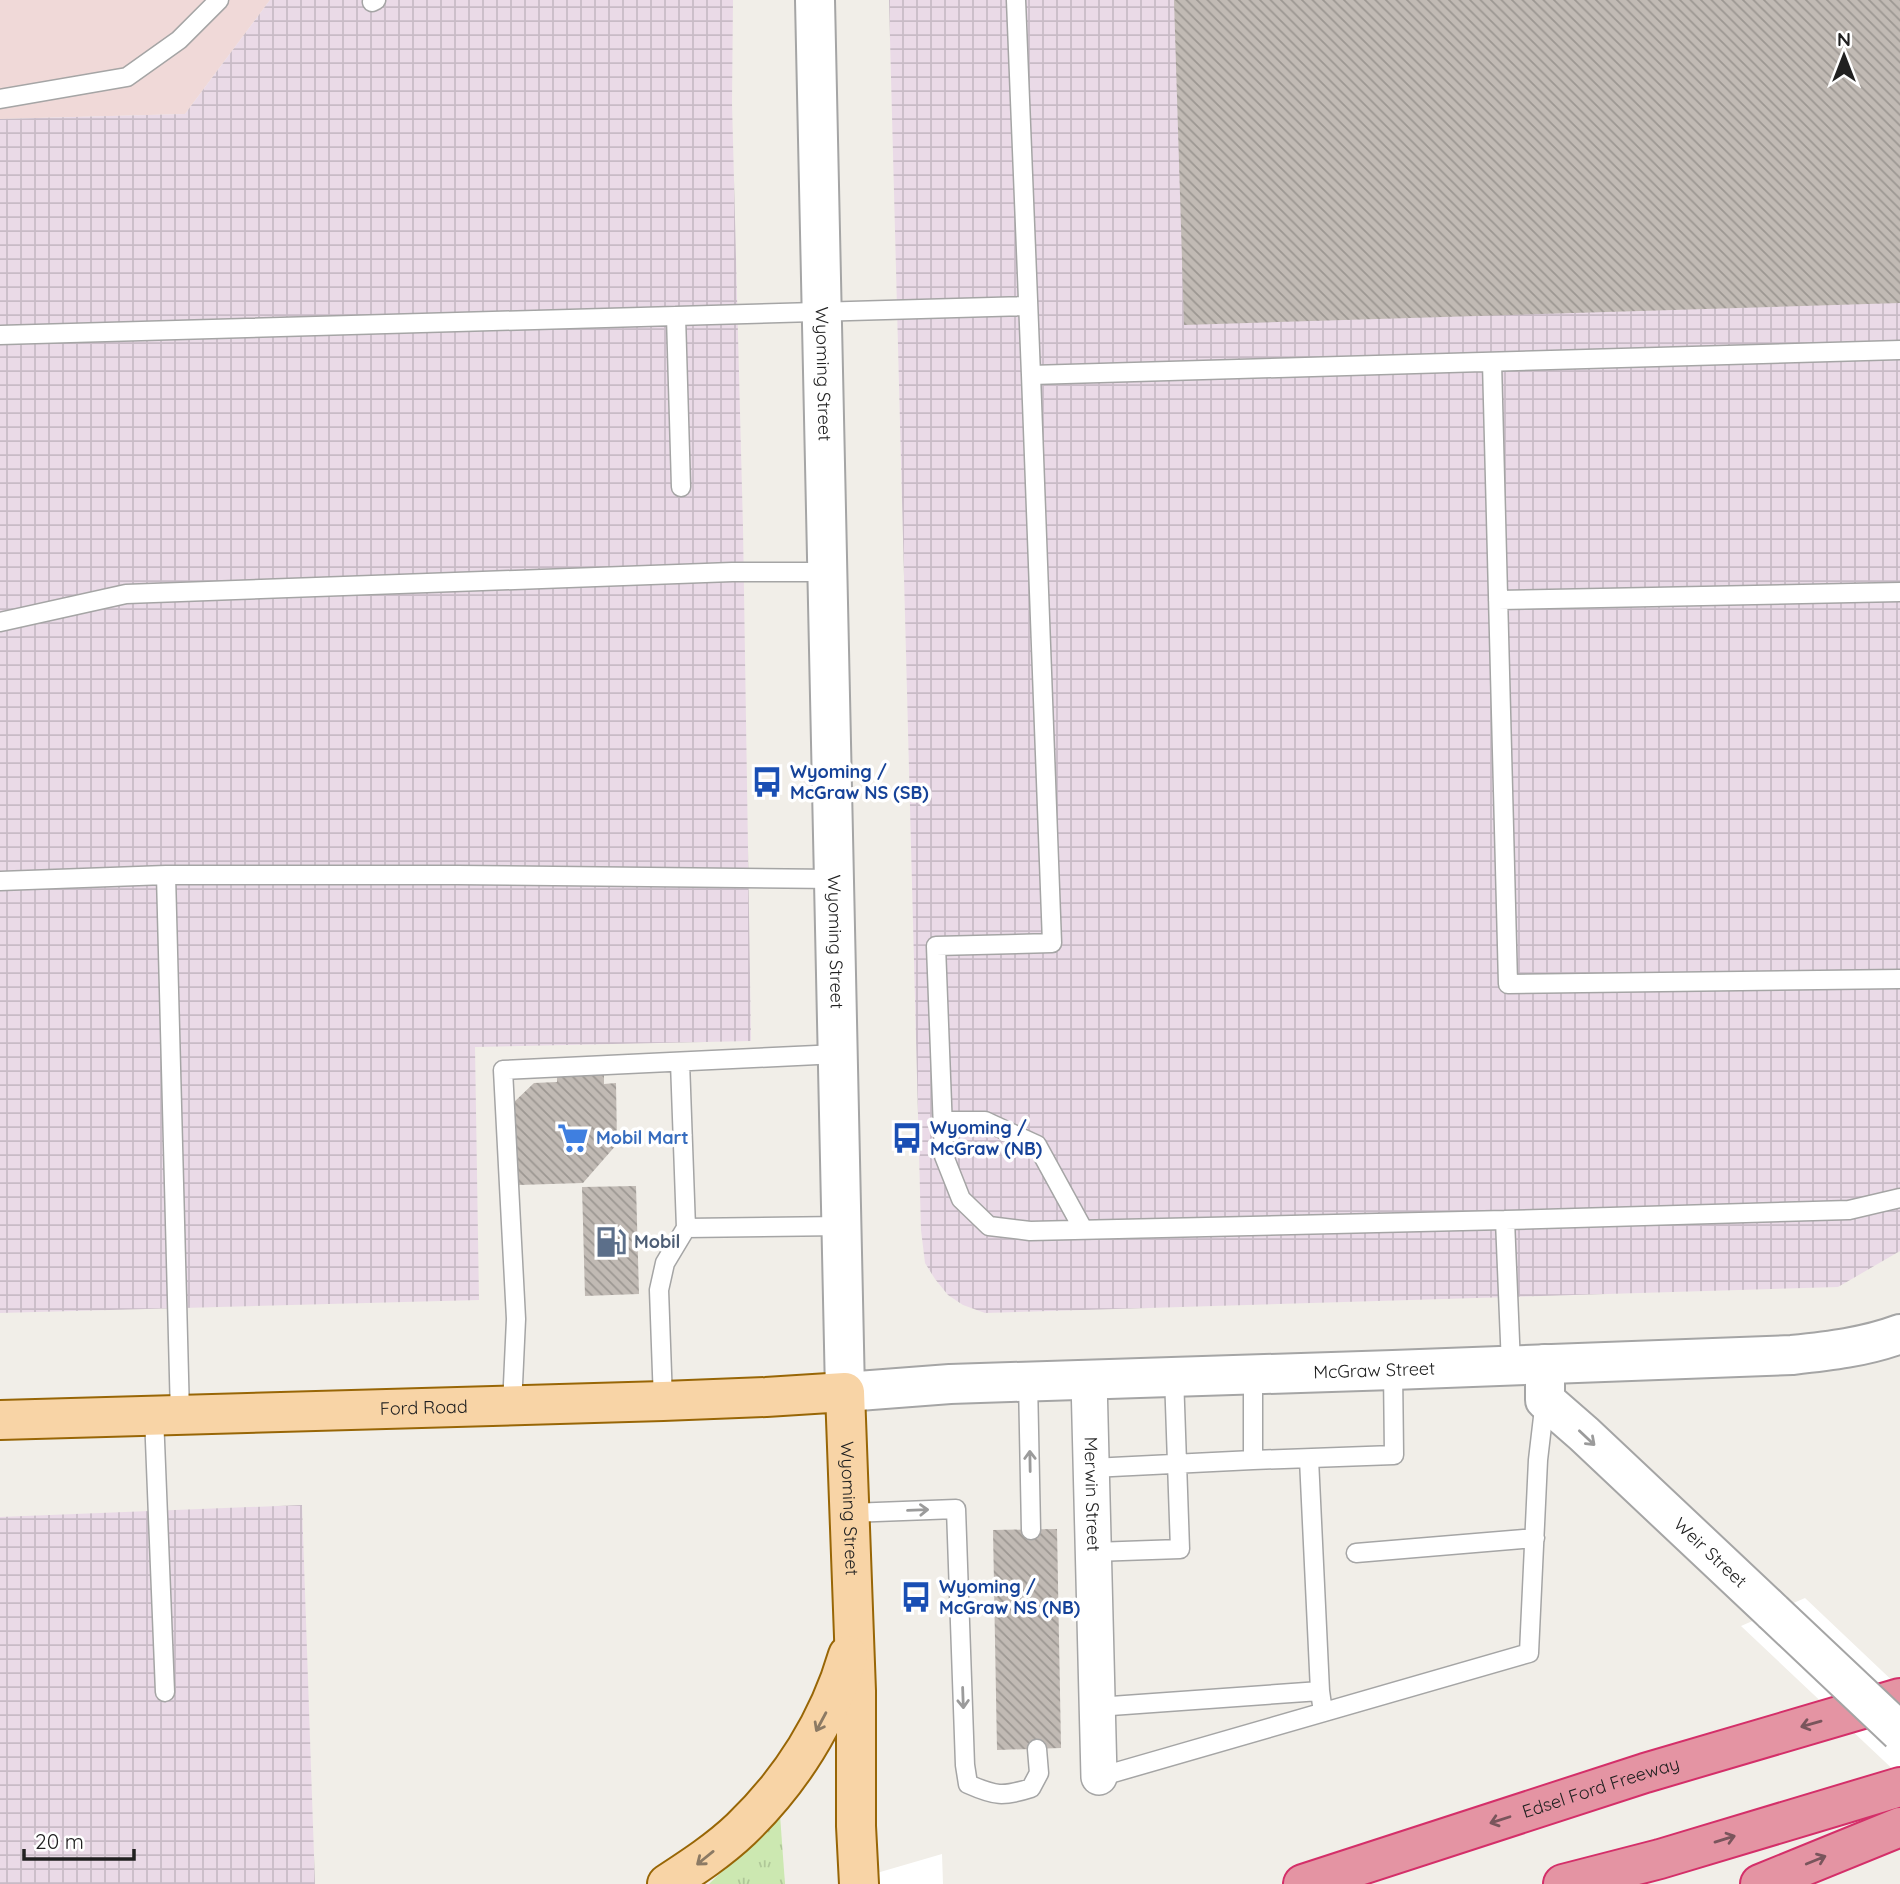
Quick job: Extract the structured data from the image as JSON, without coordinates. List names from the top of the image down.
{
  "streets": {
    "highway": ["Edsel Ford Freeway"],
    "main road": ["Wyoming Street", "Ford Road"],
    "street": ["McGraw Street", "Merwin Street", "Weir Street"]
  },
  "crossings": [
    ["Wyoming Street", "McGraw Street"],
    ["Wyoming Street", "Ford Road"],
    ["McGraw Street", "Ford Road"],
    ["McGraw Street", "Merwin Street"],
    ["McGraw Street", "Weir Street"]
  ],
  "one_way": ["Weir Street"],
  "places": {
    "bus stop": ["Wyoming / McGraw NS (SB)", "Wyoming / McGraw (NB)", "Wyoming / McGraw NS (NB)"],
    "supermarket": ["Mobil Mart"],
    "fuel station": ["Mobil"]
  },
  "scale_bar": "20 m",
  "north": "top"
}
